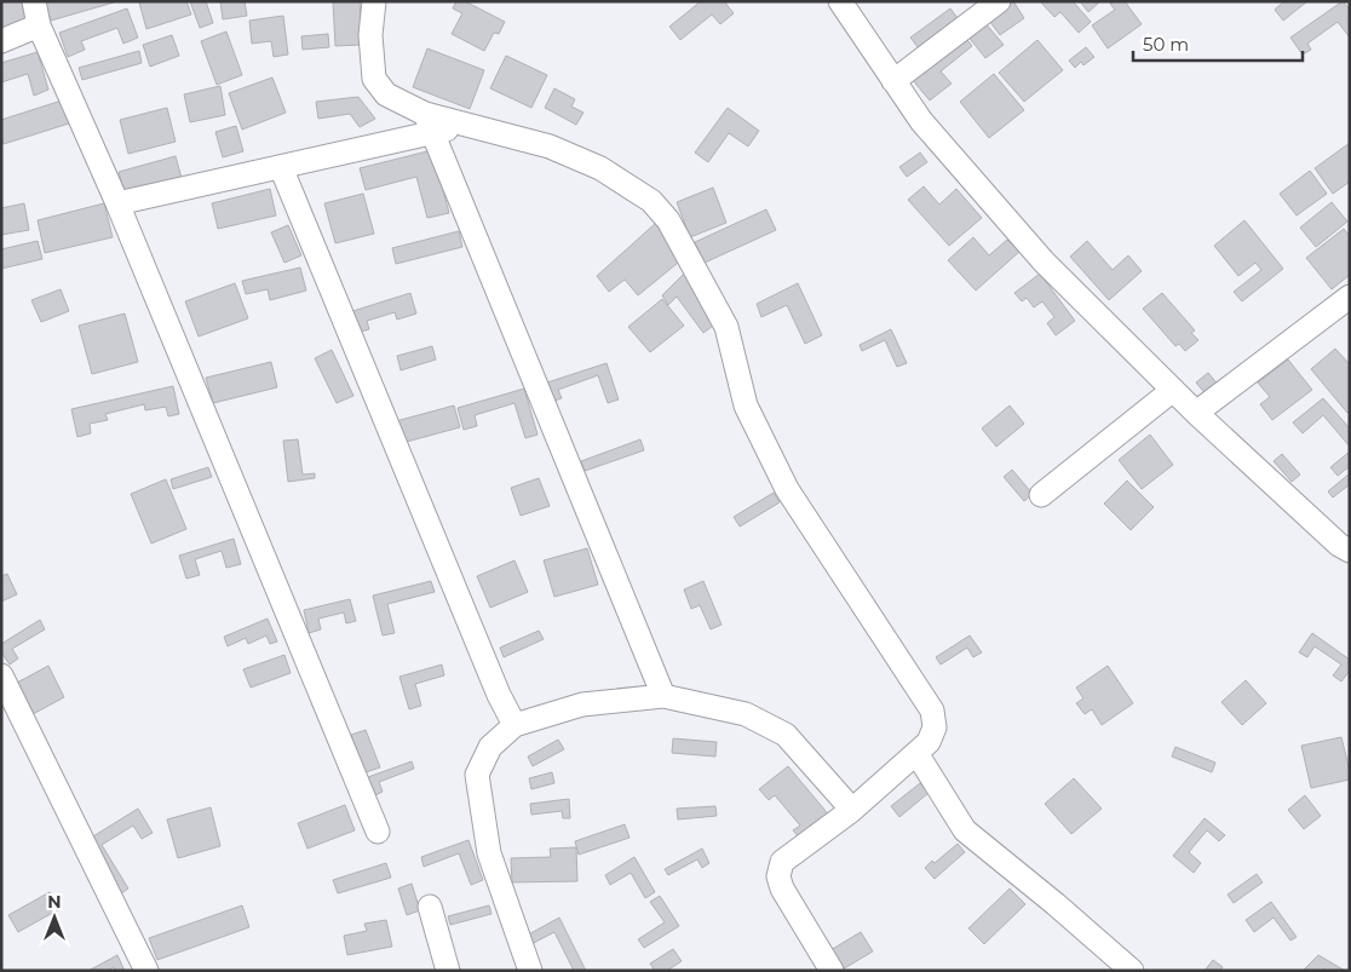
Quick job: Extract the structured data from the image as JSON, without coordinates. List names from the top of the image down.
{
  "scale_bar": "50 m",
  "north": "top"
}
